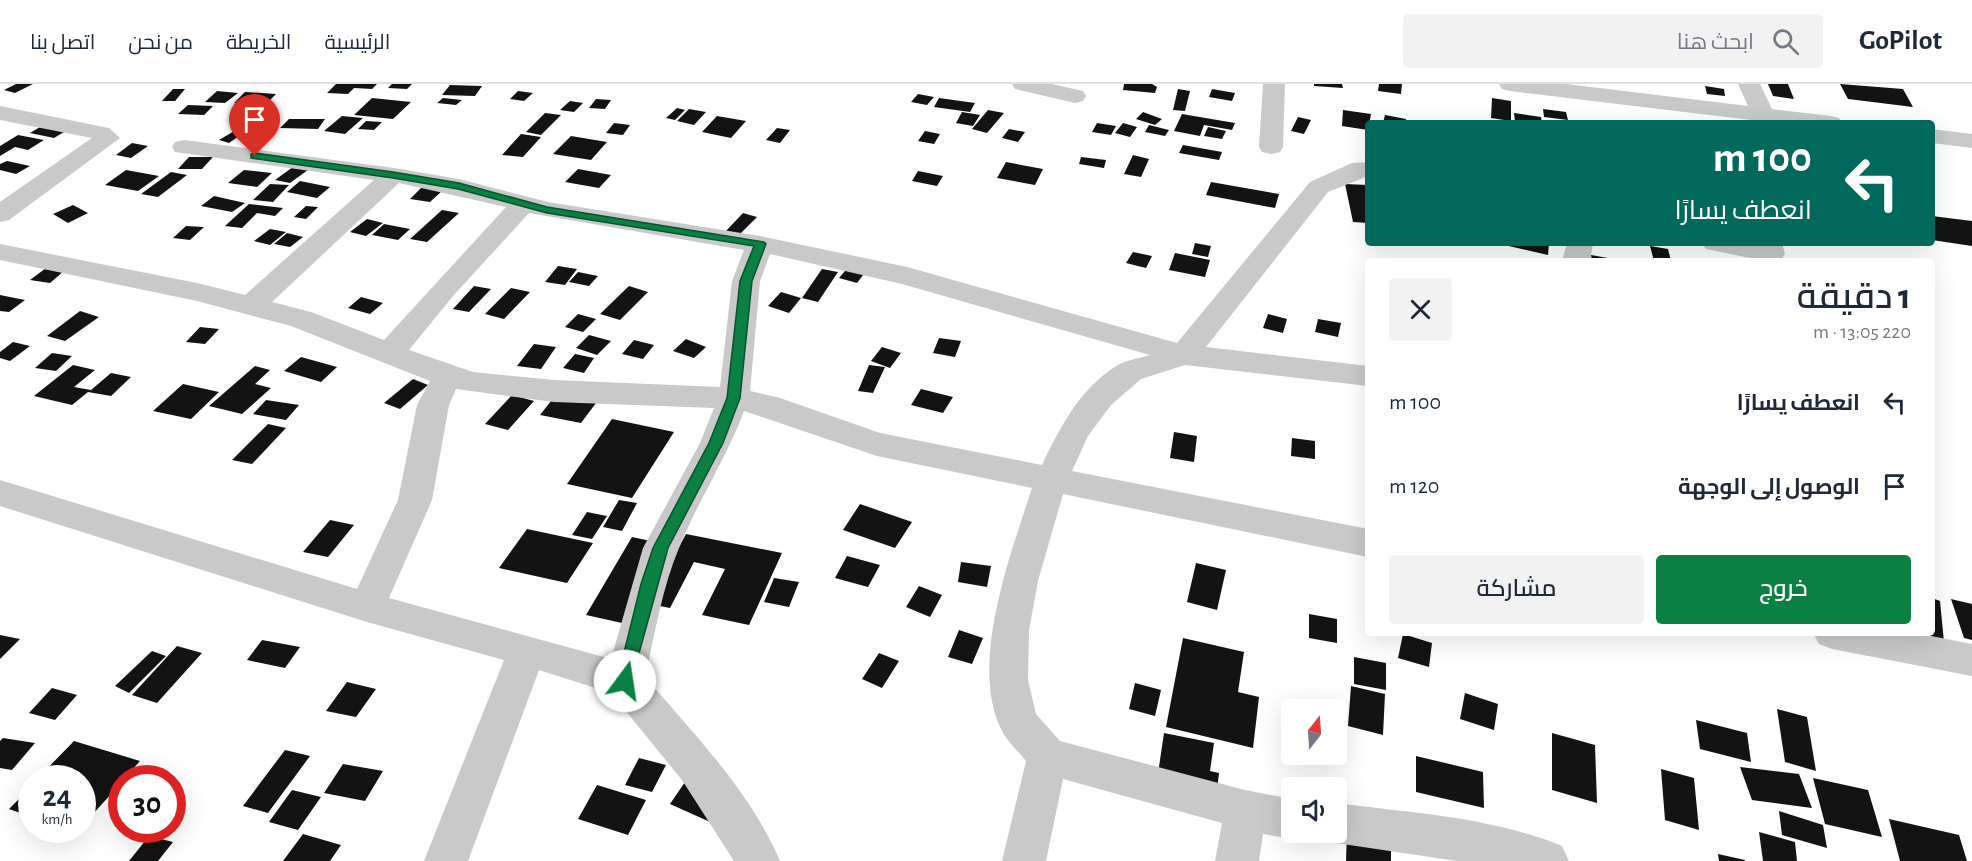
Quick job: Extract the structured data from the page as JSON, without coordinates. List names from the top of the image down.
{
  "north": "top",
  "page": {
    "header": "GoPilot",
    "search": "ابحث هنا",
    "nav": [
      "الرئيسية",
      "الخريطة",
      "من نحن",
      "اتصل بنا"
    ],
    "turn": ["100 m", "انعطف يسارًا"],
    "heading": ["1 دقيقة", "220 m · 13:05"],
    "list": [
      {
        "name": "انعطف يسارًا",
        "value": "100 m"
      },
      {
        "name": "الوصول إلى الوجهة",
        "value": "120 m"
      }
    ],
    "buttons": ["خروج", "مشاركة"],
    "speed": "24 km/h",
    "limit": "30"
  }
}
